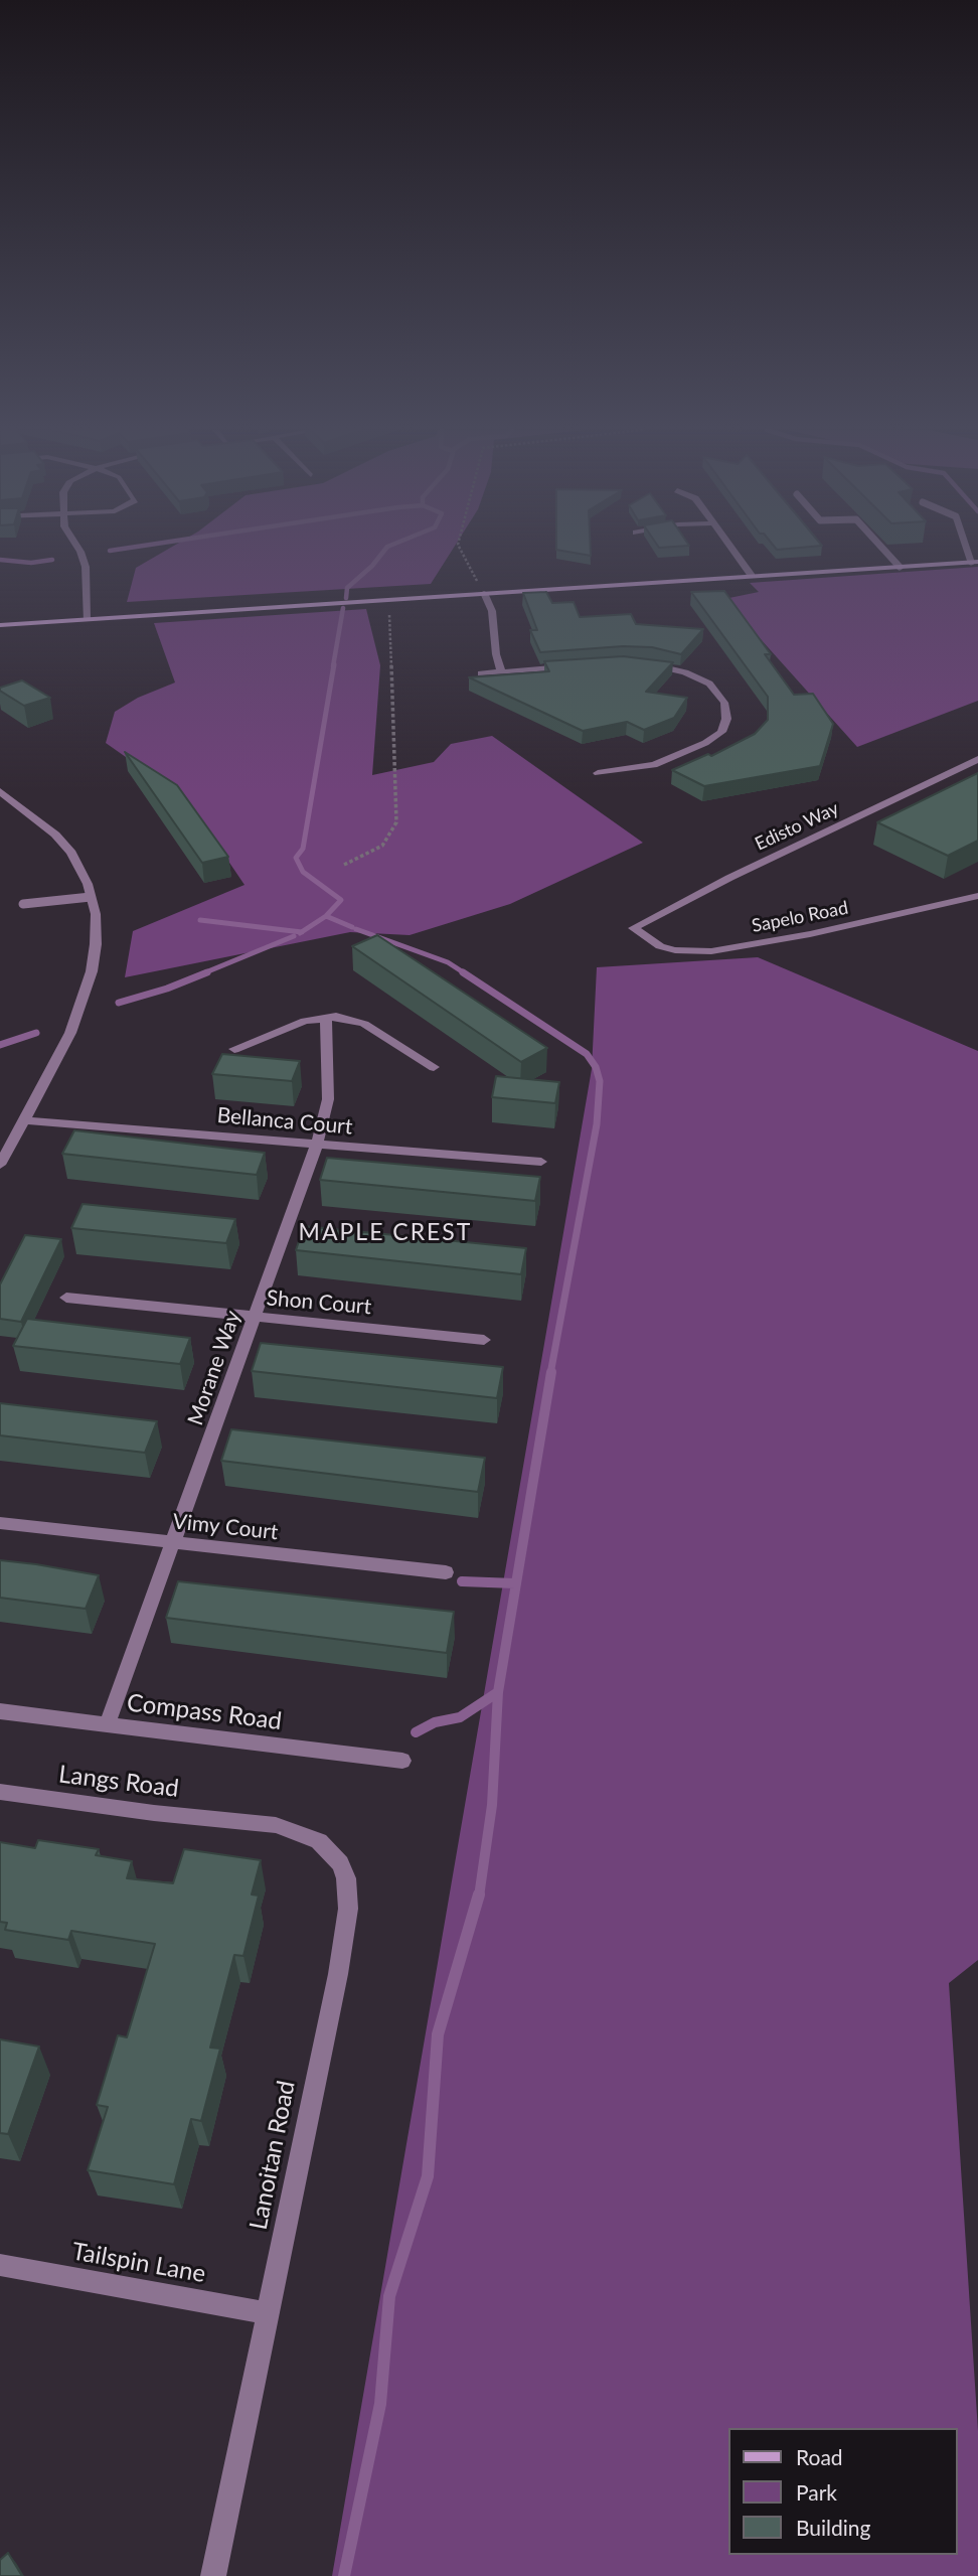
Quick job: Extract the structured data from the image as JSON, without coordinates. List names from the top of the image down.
{
  "streets": {
    "street": [
      "Edisto Way",
      "Sapelo Road",
      "Bellanca Court",
      "Shon Court",
      "Morane Way",
      "Vimy Court",
      "Compass Road",
      "Langs Road",
      "Lanoitan Road",
      "Tailspin Lane"
    ]
  },
  "crossings": [
    ["Edisto Way", "Sapelo Road"],
    ["Bellanca Court", "Morane Way"],
    ["Shon Court", "Morane Way"],
    ["Morane Way", "Vimy Court"],
    ["Morane Way", "Compass Road"],
    ["Langs Road", "Lanoitan Road"],
    ["Lanoitan Road", "Tailspin Lane"]
  ],
  "districts": ["MAPLE CREST"],
  "legend": ["Road", "Park", "Building"]
}
